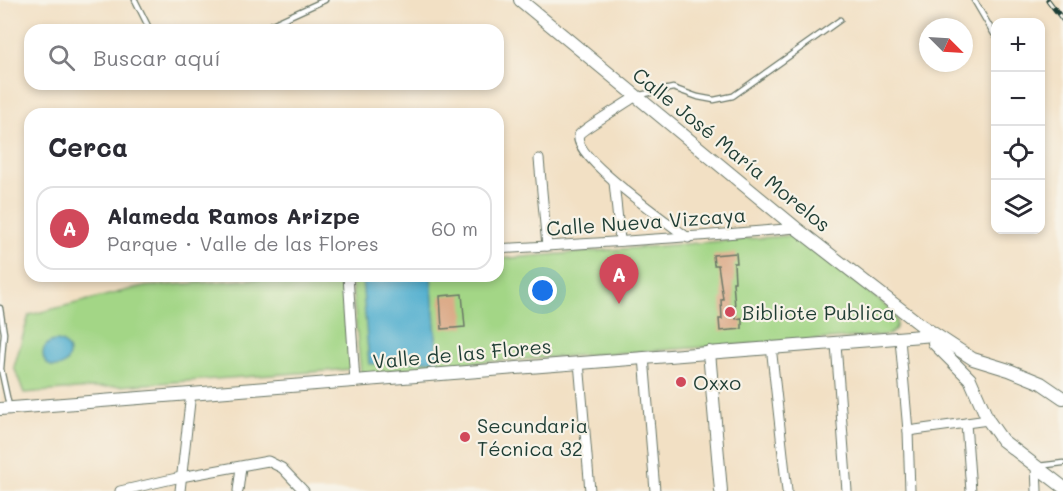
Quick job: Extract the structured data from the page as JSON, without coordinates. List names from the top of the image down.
{
  "streets": {
    "street": ["Calle José María Morelos", "Calle Nueva Vizcaya", "Valle de las Flores"]
  },
  "crossings": [
    ["Calle José María Morelos", "Calle Nueva Vizcaya"],
    ["Calle José María Morelos", "Valle de las Flores"]
  ],
  "places": ["Bibliote Publica", "Oxxo", "Secundaria Técnica 32"],
  "north": "bottom right",
  "page": {
    "map_buttons": ["+", "−"],
    "search": "Buscar aquí",
    "heading": "Cerca",
    "list": [
      {
        "mark": "A",
        "name": "Alameda Ramos Arizpe",
        "note": "Parque · Valle de las Flores",
        "value": "60 m"
      }
    ],
    "pins": "A"
  }
}
